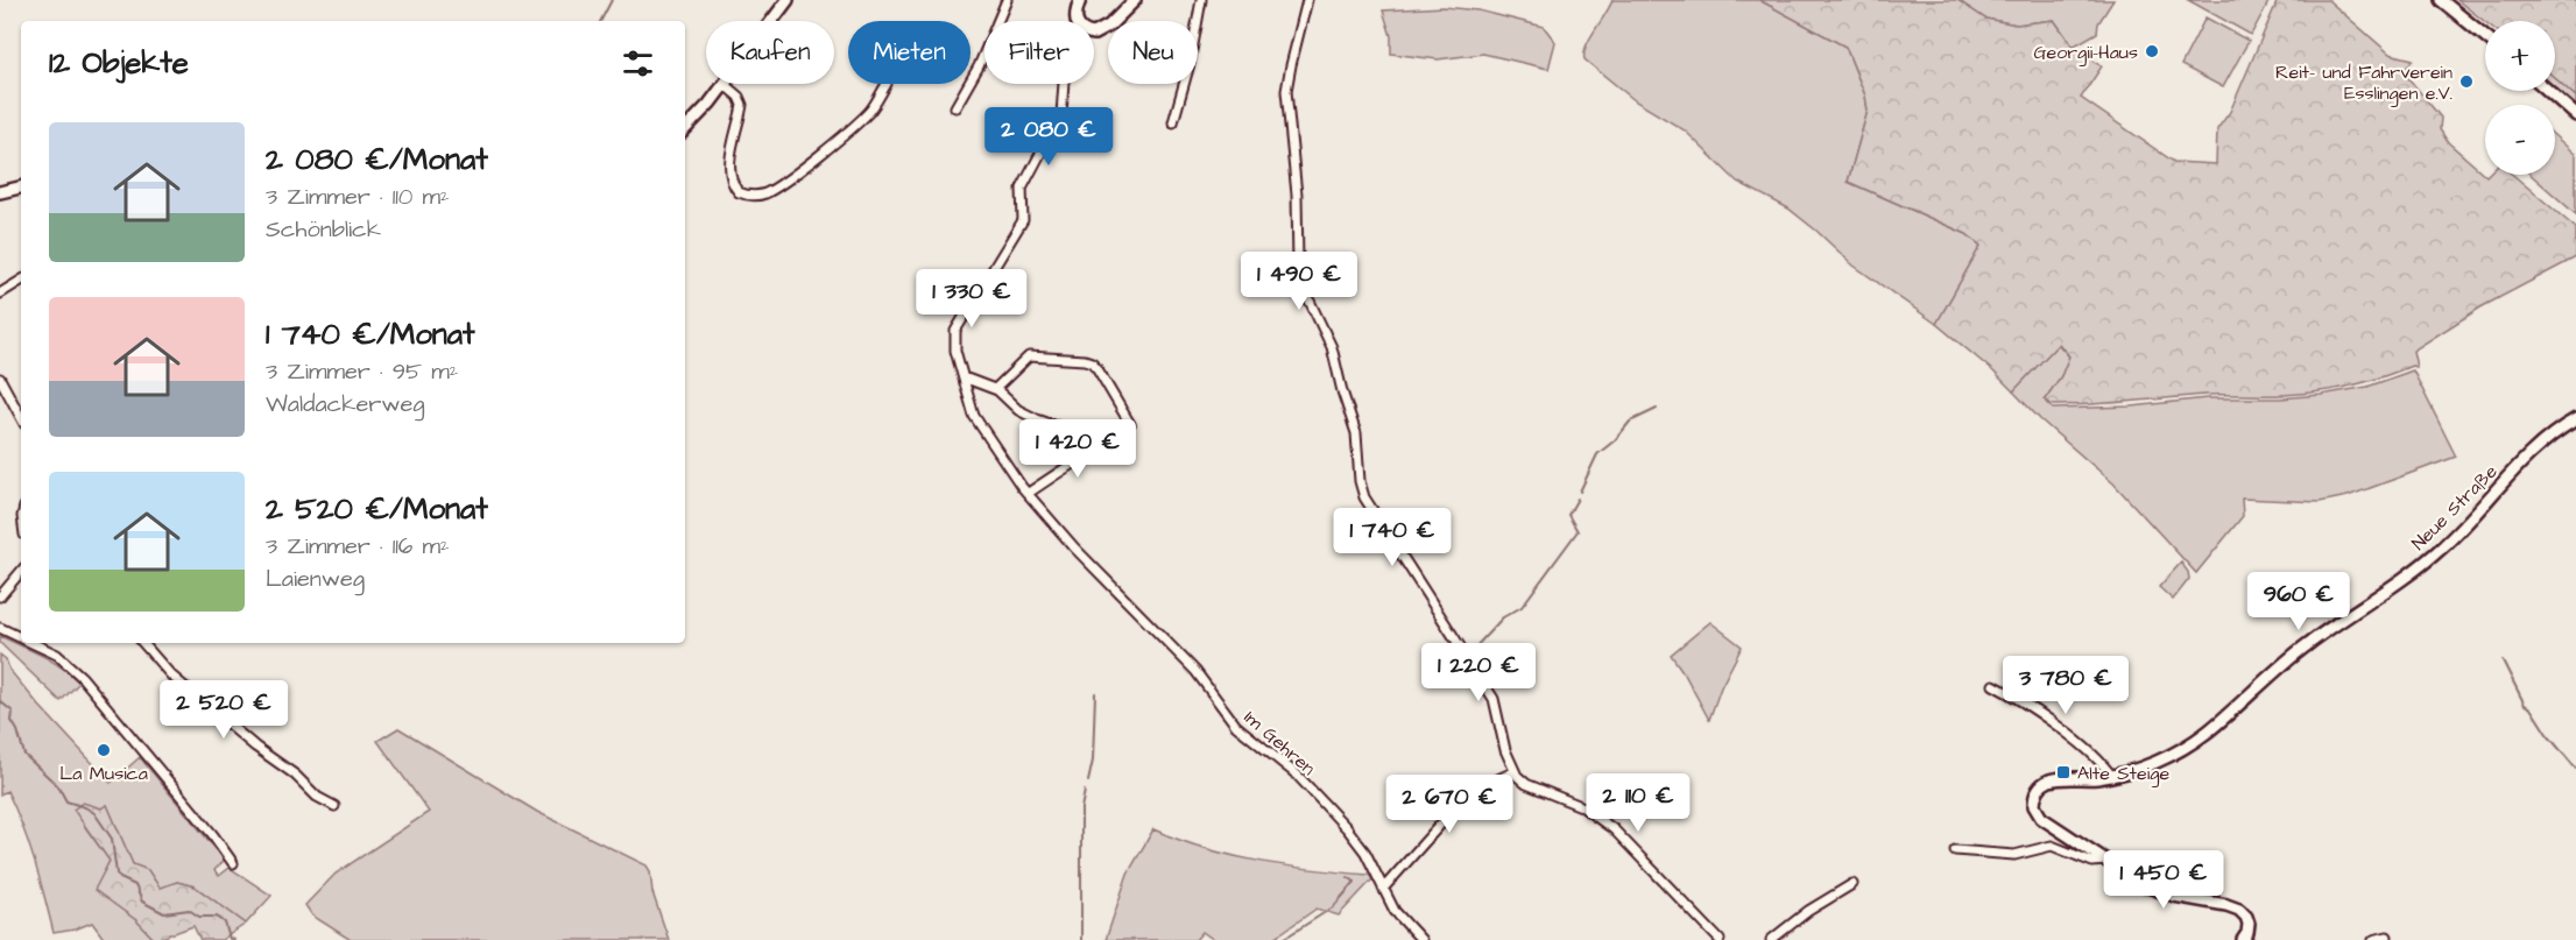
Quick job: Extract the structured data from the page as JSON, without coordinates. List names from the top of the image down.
{
  "streets": {
    "street": ["Neue Straße", "Im Gehren"]
  },
  "places": {
    "other": ["Georgii-Haus", "Reit- und Fahrverein Esslingen e.V.", "La Musica"],
    "transit": ["Alte Steige"]
  },
  "page": {
    "map_buttons": ["+", "−"],
    "chip": [
      "Kaufen",
      "Mieten",
      "Filter",
      "Neu"
    ],
    "heading": "12 Objekte",
    "list": [
      {
        "name": "2 080 €/Monat",
        "note": "3 Zimmer · 110 m² · Schönblick"
      },
      {
        "name": "1 740 €/Monat",
        "note": "3 Zimmer · 95 m² · Waldackerweg"
      },
      {
        "name": "2 520 €/Monat",
        "note": "3 Zimmer · 116 m² · Laienweg"
      }
    ],
    "price": [
      "2 080 €",
      "1 490 €",
      "1 330 €",
      "1 420 €",
      "1 740 €",
      "960 €",
      "1 220 €",
      "3 780 €",
      "2 520 €",
      "2 110 €",
      "2 670 €",
      "1 450 €"
    ]
  }
}
